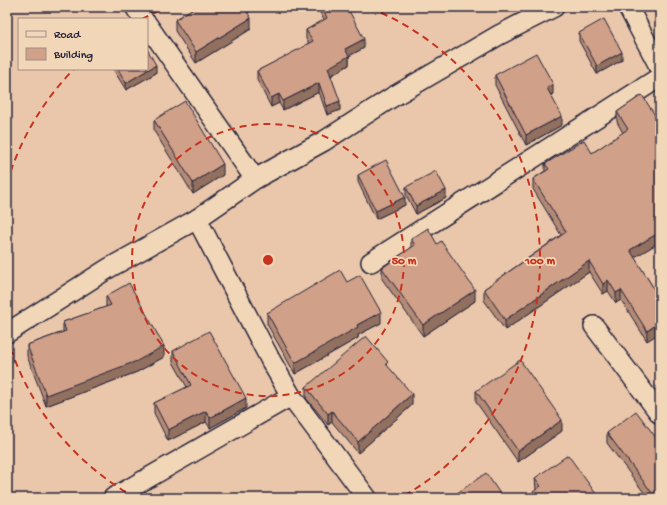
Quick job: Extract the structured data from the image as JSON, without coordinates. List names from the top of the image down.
{
  "legend": ["Road", "Building"],
  "rings": ["50 m", "100 m"]
}
